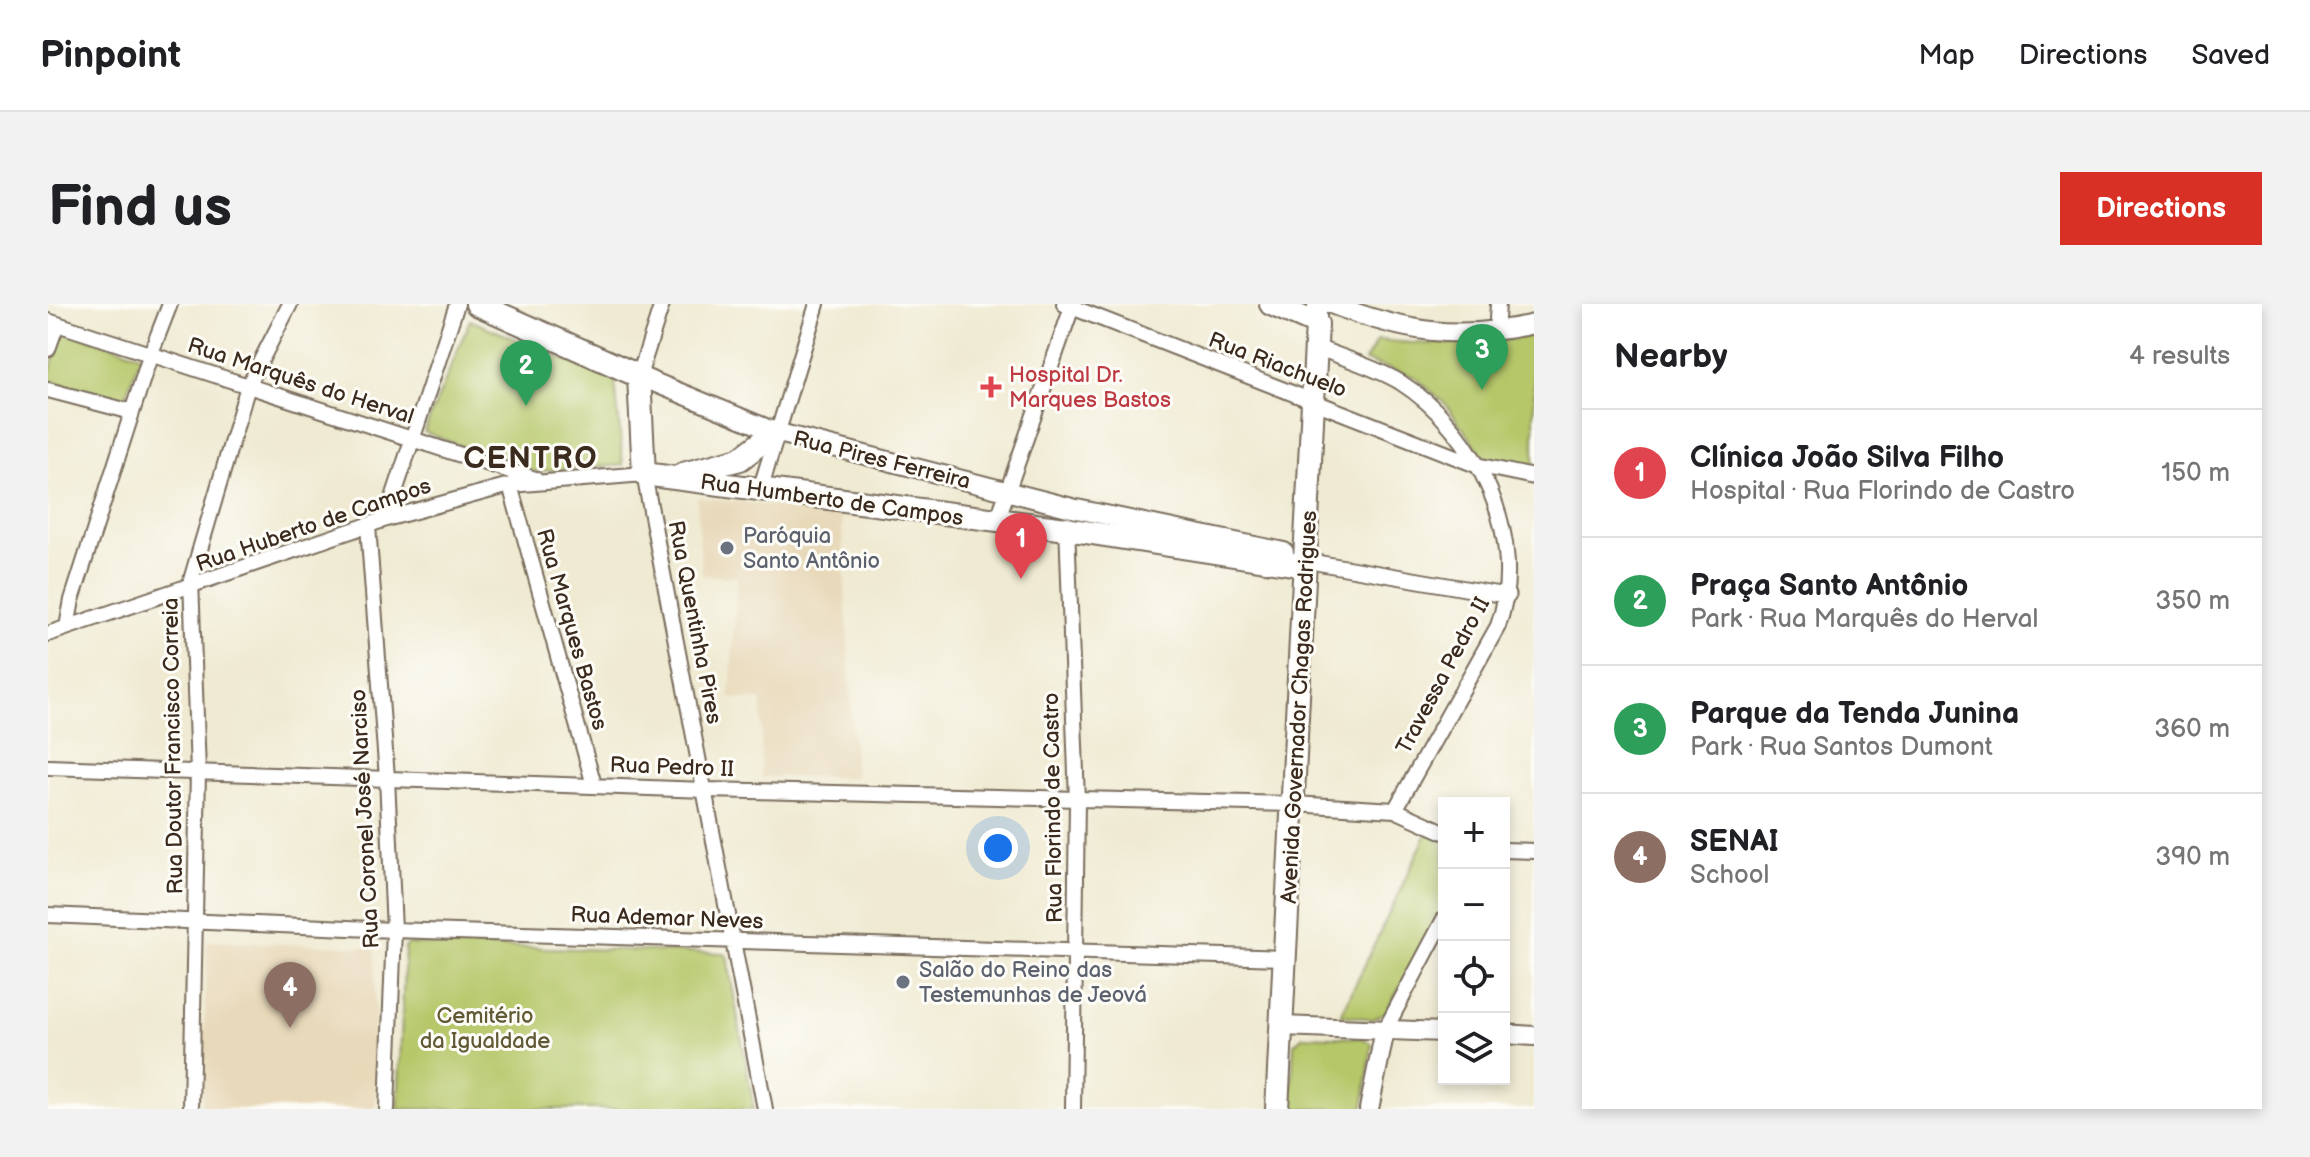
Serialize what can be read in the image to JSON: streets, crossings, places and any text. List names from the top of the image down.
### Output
{
  "streets": {
    "main road": ["Rua Pires Ferreira", "Rua Humberto de Campos", "Avenida Governador Chagas Rodrigues"],
    "street": [
      "Rua Riachuelo",
      "Rua Marquês do Herval",
      "Rua Huberto de Campos",
      "Rua Quentinha Pires",
      "Rua Marques Bastos",
      "Travessa Pedro II",
      "Rua Doutor Francisco Correia",
      "Rua Pedro II",
      "Rua Florindo de Castro",
      "Rua Coronel José Narciso",
      "Rua Ademar Neves"
    ]
  },
  "crossings": [
    ["Rua Riachuelo", "Travessa Pedro II"],
    ["Rua Riachuelo", "Avenida Governador Chagas Rodrigues"],
    ["Rua Marquês do Herval", "Rua Huberto de Campos"],
    ["Rua Marquês do Herval", "Rua Doutor Francisco Correia"],
    ["Rua Pires Ferreira", "Rua Humberto de Campos"],
    ["Rua Pires Ferreira", "Rua Florindo de Castro"],
    ["Rua Humberto de Campos", "Rua Huberto de Campos"],
    ["Rua Humberto de Campos", "Rua Quentinha Pires"],
    ["Rua Humberto de Campos", "Avenida Governador Chagas Rodrigues"],
    ["Rua Humberto de Campos", "Rua Florindo de Castro"],
    ["Rua Huberto de Campos", "Rua Quentinha Pires"],
    ["Rua Huberto de Campos", "Rua Marques Bastos"],
    ["Rua Huberto de Campos", "Rua Doutor Francisco Correia"],
    ["Rua Huberto de Campos", "Rua Coronel José Narciso"],
    ["Rua Quentinha Pires", "Rua Pedro II"],
    ["Rua Quentinha Pires", "Rua Ademar Neves"],
    ["Rua Marques Bastos", "Rua Pedro II"],
    ["Travessa Pedro II", "Avenida Governador Chagas Rodrigues"],
    ["Travessa Pedro II", "Rua Pedro II"],
    ["Avenida Governador Chagas Rodrigues", "Rua Pedro II"],
    ["Avenida Governador Chagas Rodrigues", "Rua Ademar Neves"],
    ["Rua Doutor Francisco Correia", "Rua Pedro II"],
    ["Rua Doutor Francisco Correia", "Rua Ademar Neves"],
    ["Rua Pedro II", "Rua Florindo de Castro"],
    ["Rua Pedro II", "Rua Coronel José Narciso"],
    ["Rua Florindo de Castro", "Rua Ademar Neves"],
    ["Rua Coronel José Narciso", "Rua Ademar Neves"]
  ],
  "districts": ["CENTRO"],
  "parks": ["Cemitério da Igualdade"],
  "places": {
    "health": ["Hospital Dr. Marques Bastos"],
    "other": ["Paróquia Santo Antônio", "Salão do Reino das Testemunhas de Jeová"]
  },
  "page": {
    "header": "Pinpoint",
    "nav": ["Map", "Directions", "Saved"],
    "buttons": "Directions",
    "title": "Find us",
    "heading": ["Nearby", "4 results"],
    "pins": [
      "3",
      "2",
      "1",
      "4"
    ],
    "list": [
      {
        "mark": "1",
        "name": "Clínica João Silva Filho",
        "note": "Hospital · Rua Florindo de Castro",
        "value": "150 m"
      },
      {
        "mark": "2",
        "name": "Praça Santo Antônio",
        "note": "Park · Rua Marquês do Herval",
        "value": "350 m"
      },
      {
        "mark": "3",
        "name": "Parque da Tenda Junina",
        "note": "Park · Rua Santos Dumont",
        "value": "360 m"
      },
      {
        "mark": "4",
        "name": "SENAI",
        "note": "School",
        "value": "390 m"
      }
    ],
    "map_buttons": ["+", "−"]
  }
}
